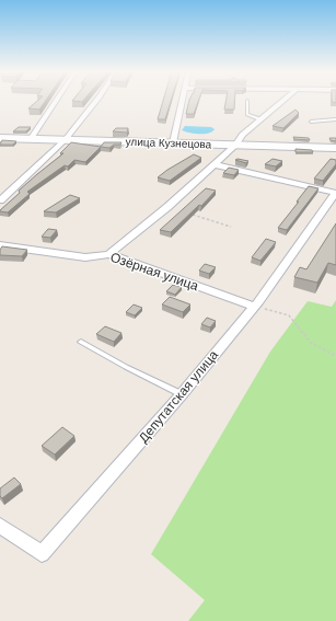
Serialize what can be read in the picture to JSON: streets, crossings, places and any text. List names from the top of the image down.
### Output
{
  "streets": {
    "street": ["улица Кузнецова", "Озёрная улица", "Депутатская улица"]
  },
  "crossings": [
    ["Озёрная улица", "Депутатская улица"]
  ]
}
